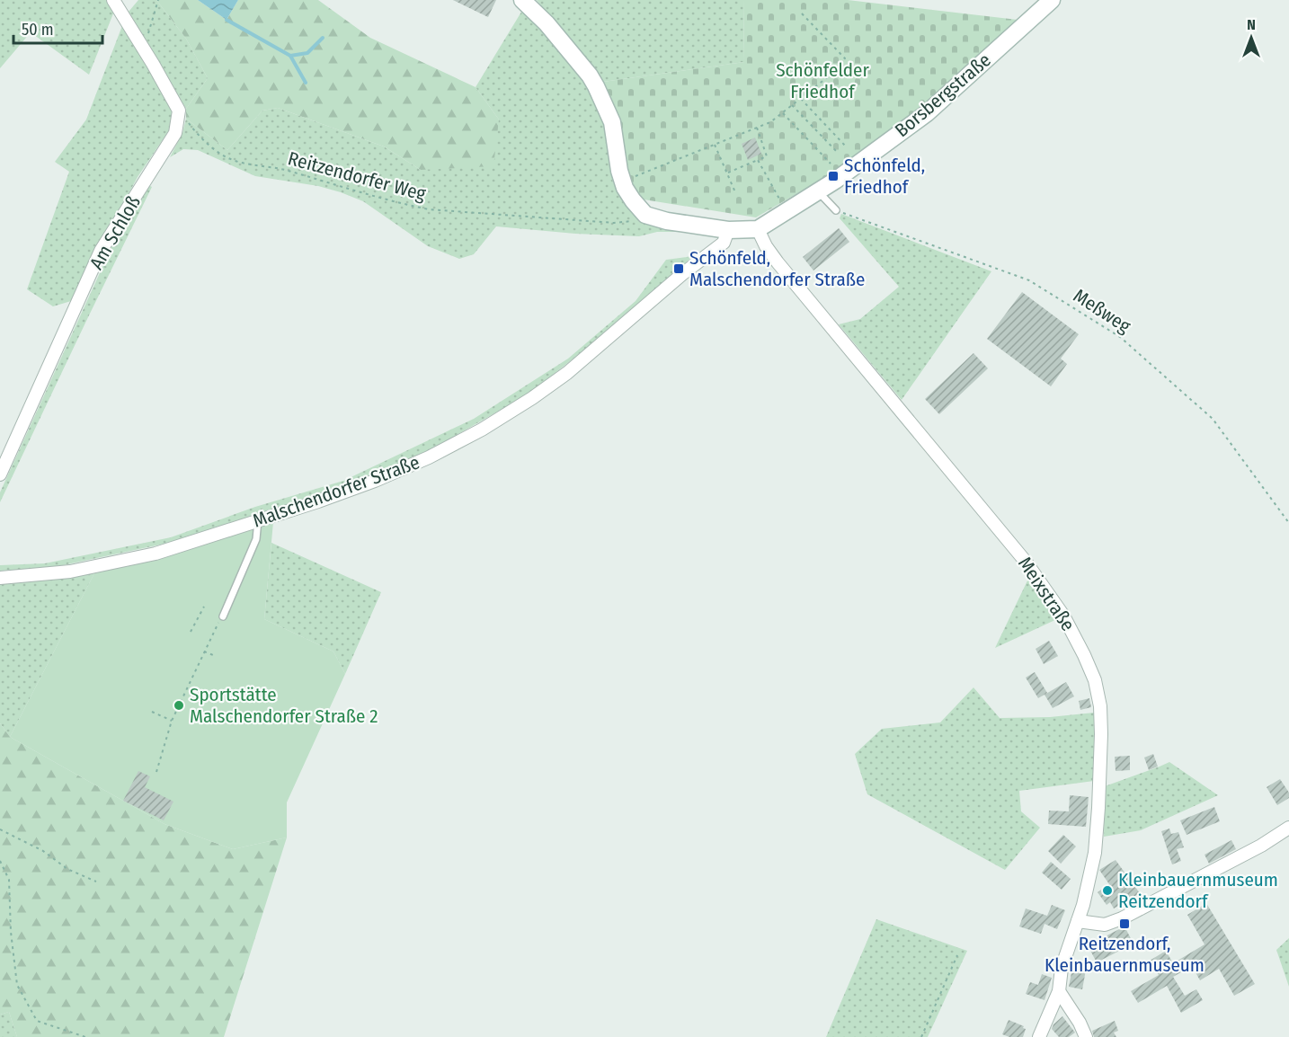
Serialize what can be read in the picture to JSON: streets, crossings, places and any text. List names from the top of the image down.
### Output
{
  "streets": {
    "street": [
      "Borsbergstraße",
      "Am Schloß",
      "Malschendorfer Straße",
      "Meixstraße"
    ],
    "path": ["Reitzendorfer Weg", "Meßweg"]
  },
  "crossings": [
    ["Borsbergstraße", "Reitzendorfer Weg"],
    ["Borsbergstraße", "Malschendorfer Straße"],
    ["Borsbergstraße", "Meixstraße"],
    ["Reitzendorfer Weg", "Am Schloß"]
  ],
  "parks": ["Schönfelder Friedhof"],
  "places": {
    "transit": ["Schönfeld, Friedhof", "Schönfeld, Malschendorfer Straße", "Reitzendorf, Kleinbauernmuseum"],
    "other": ["Sportstätte Malschendorfer Straße 2", "Kleinbauernmuseum Reitzendorf"]
  },
  "scale_bar": "50 m",
  "north": "top"
}
